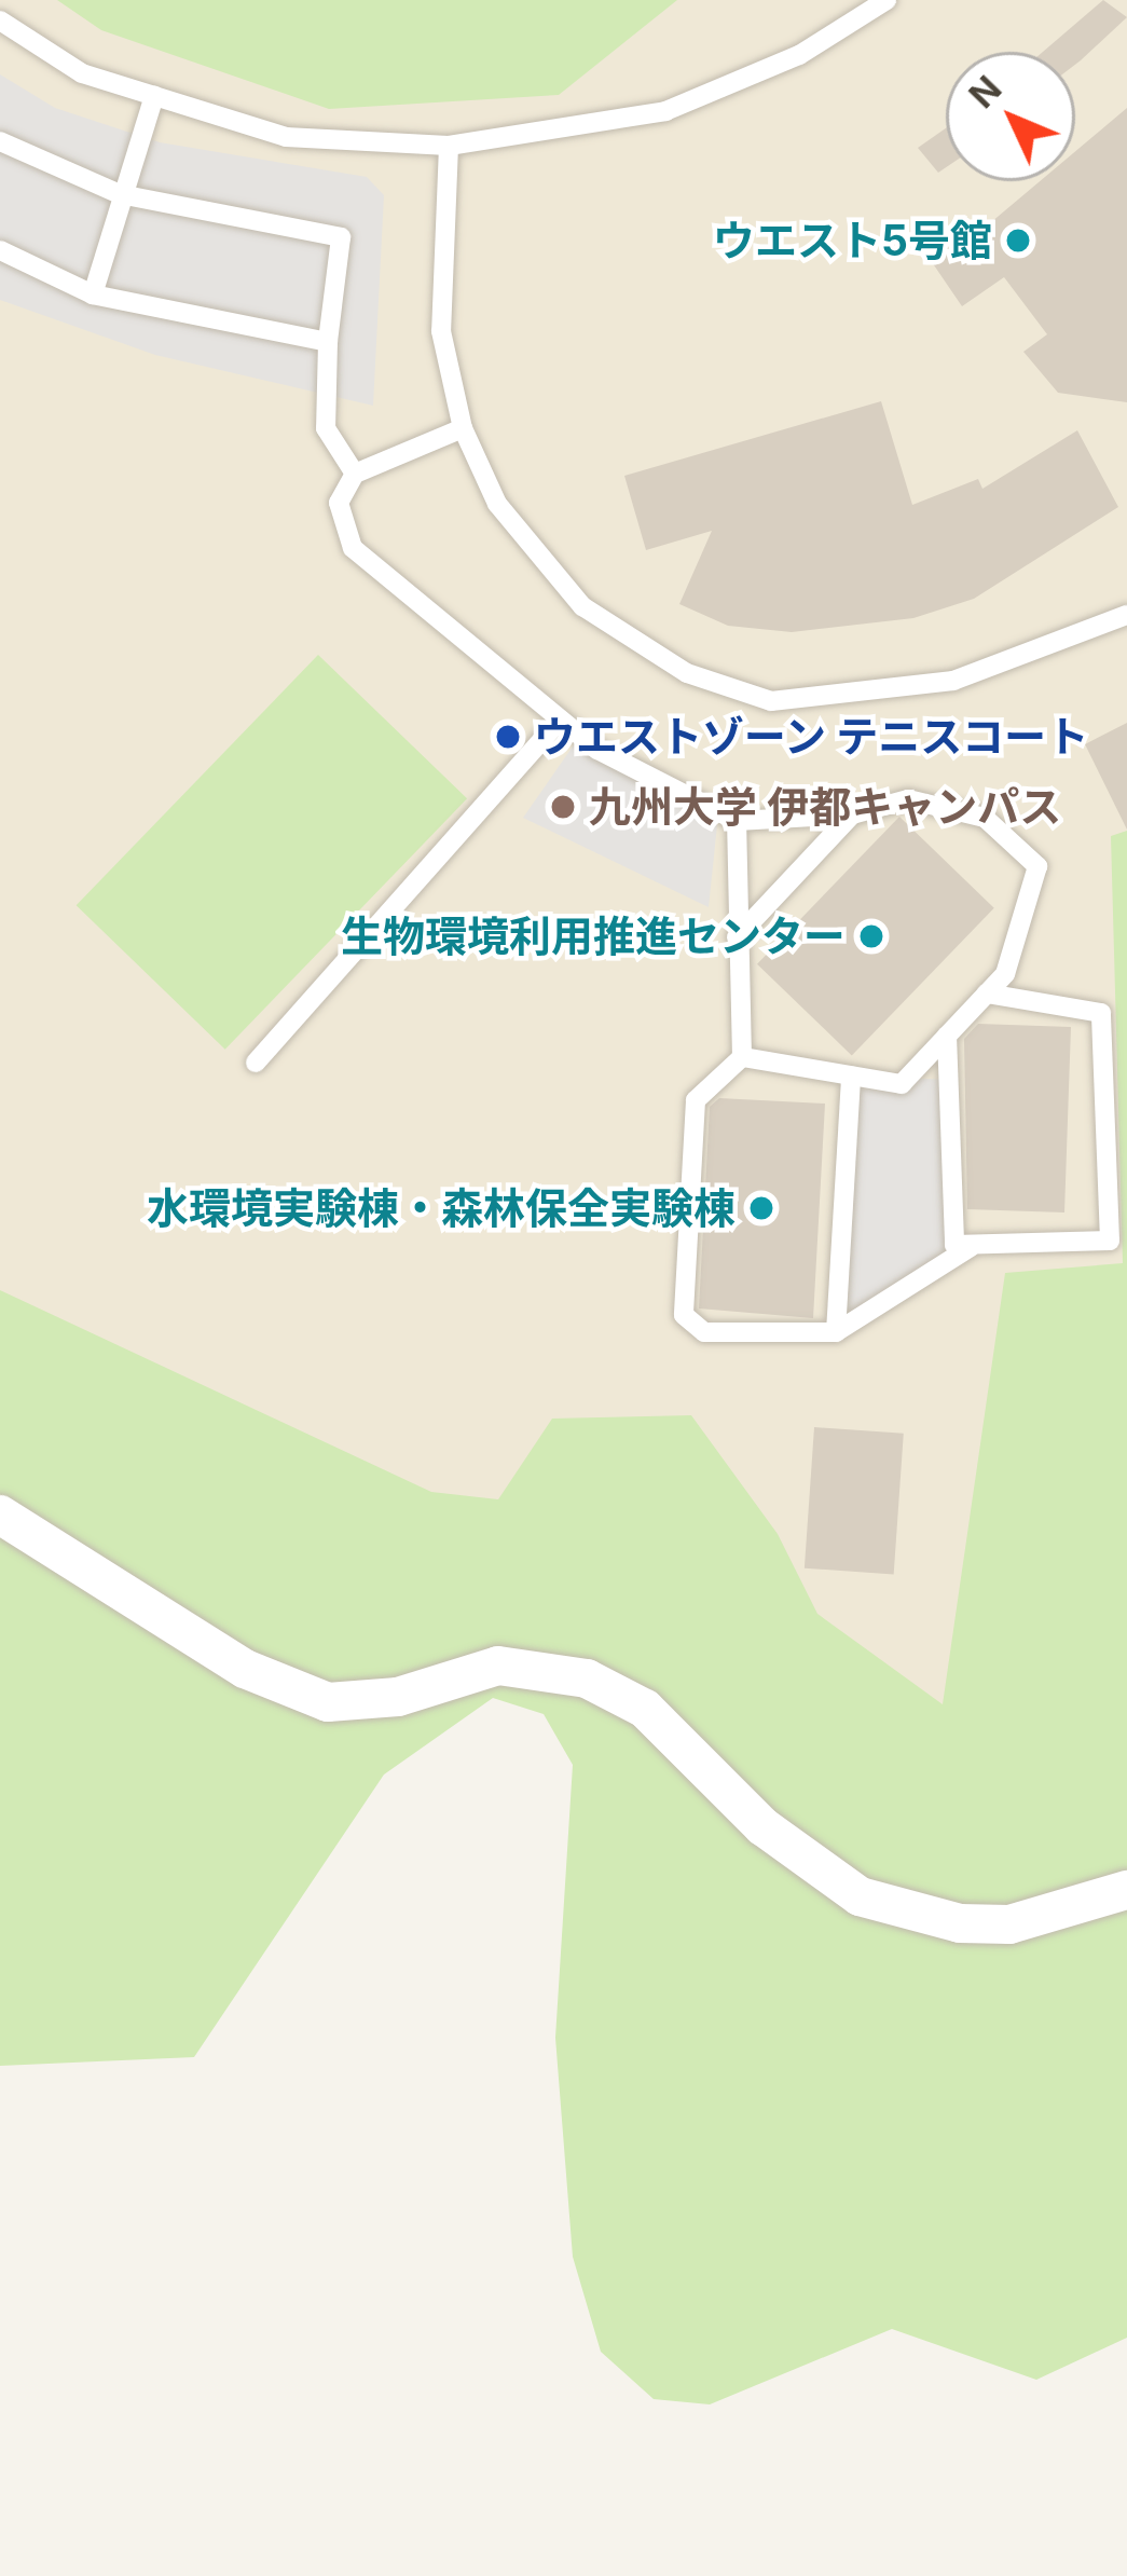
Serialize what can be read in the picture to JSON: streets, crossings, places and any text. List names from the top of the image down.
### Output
{
  "places": [
    "ウエスト5号館",
    "ウエストゾーン テニスコート",
    "九州大学 伊都キャンパス",
    "生物環境利用推進センター",
    "水環境実験棟・森林保全実験棟"
  ],
  "north": "top left"
}
